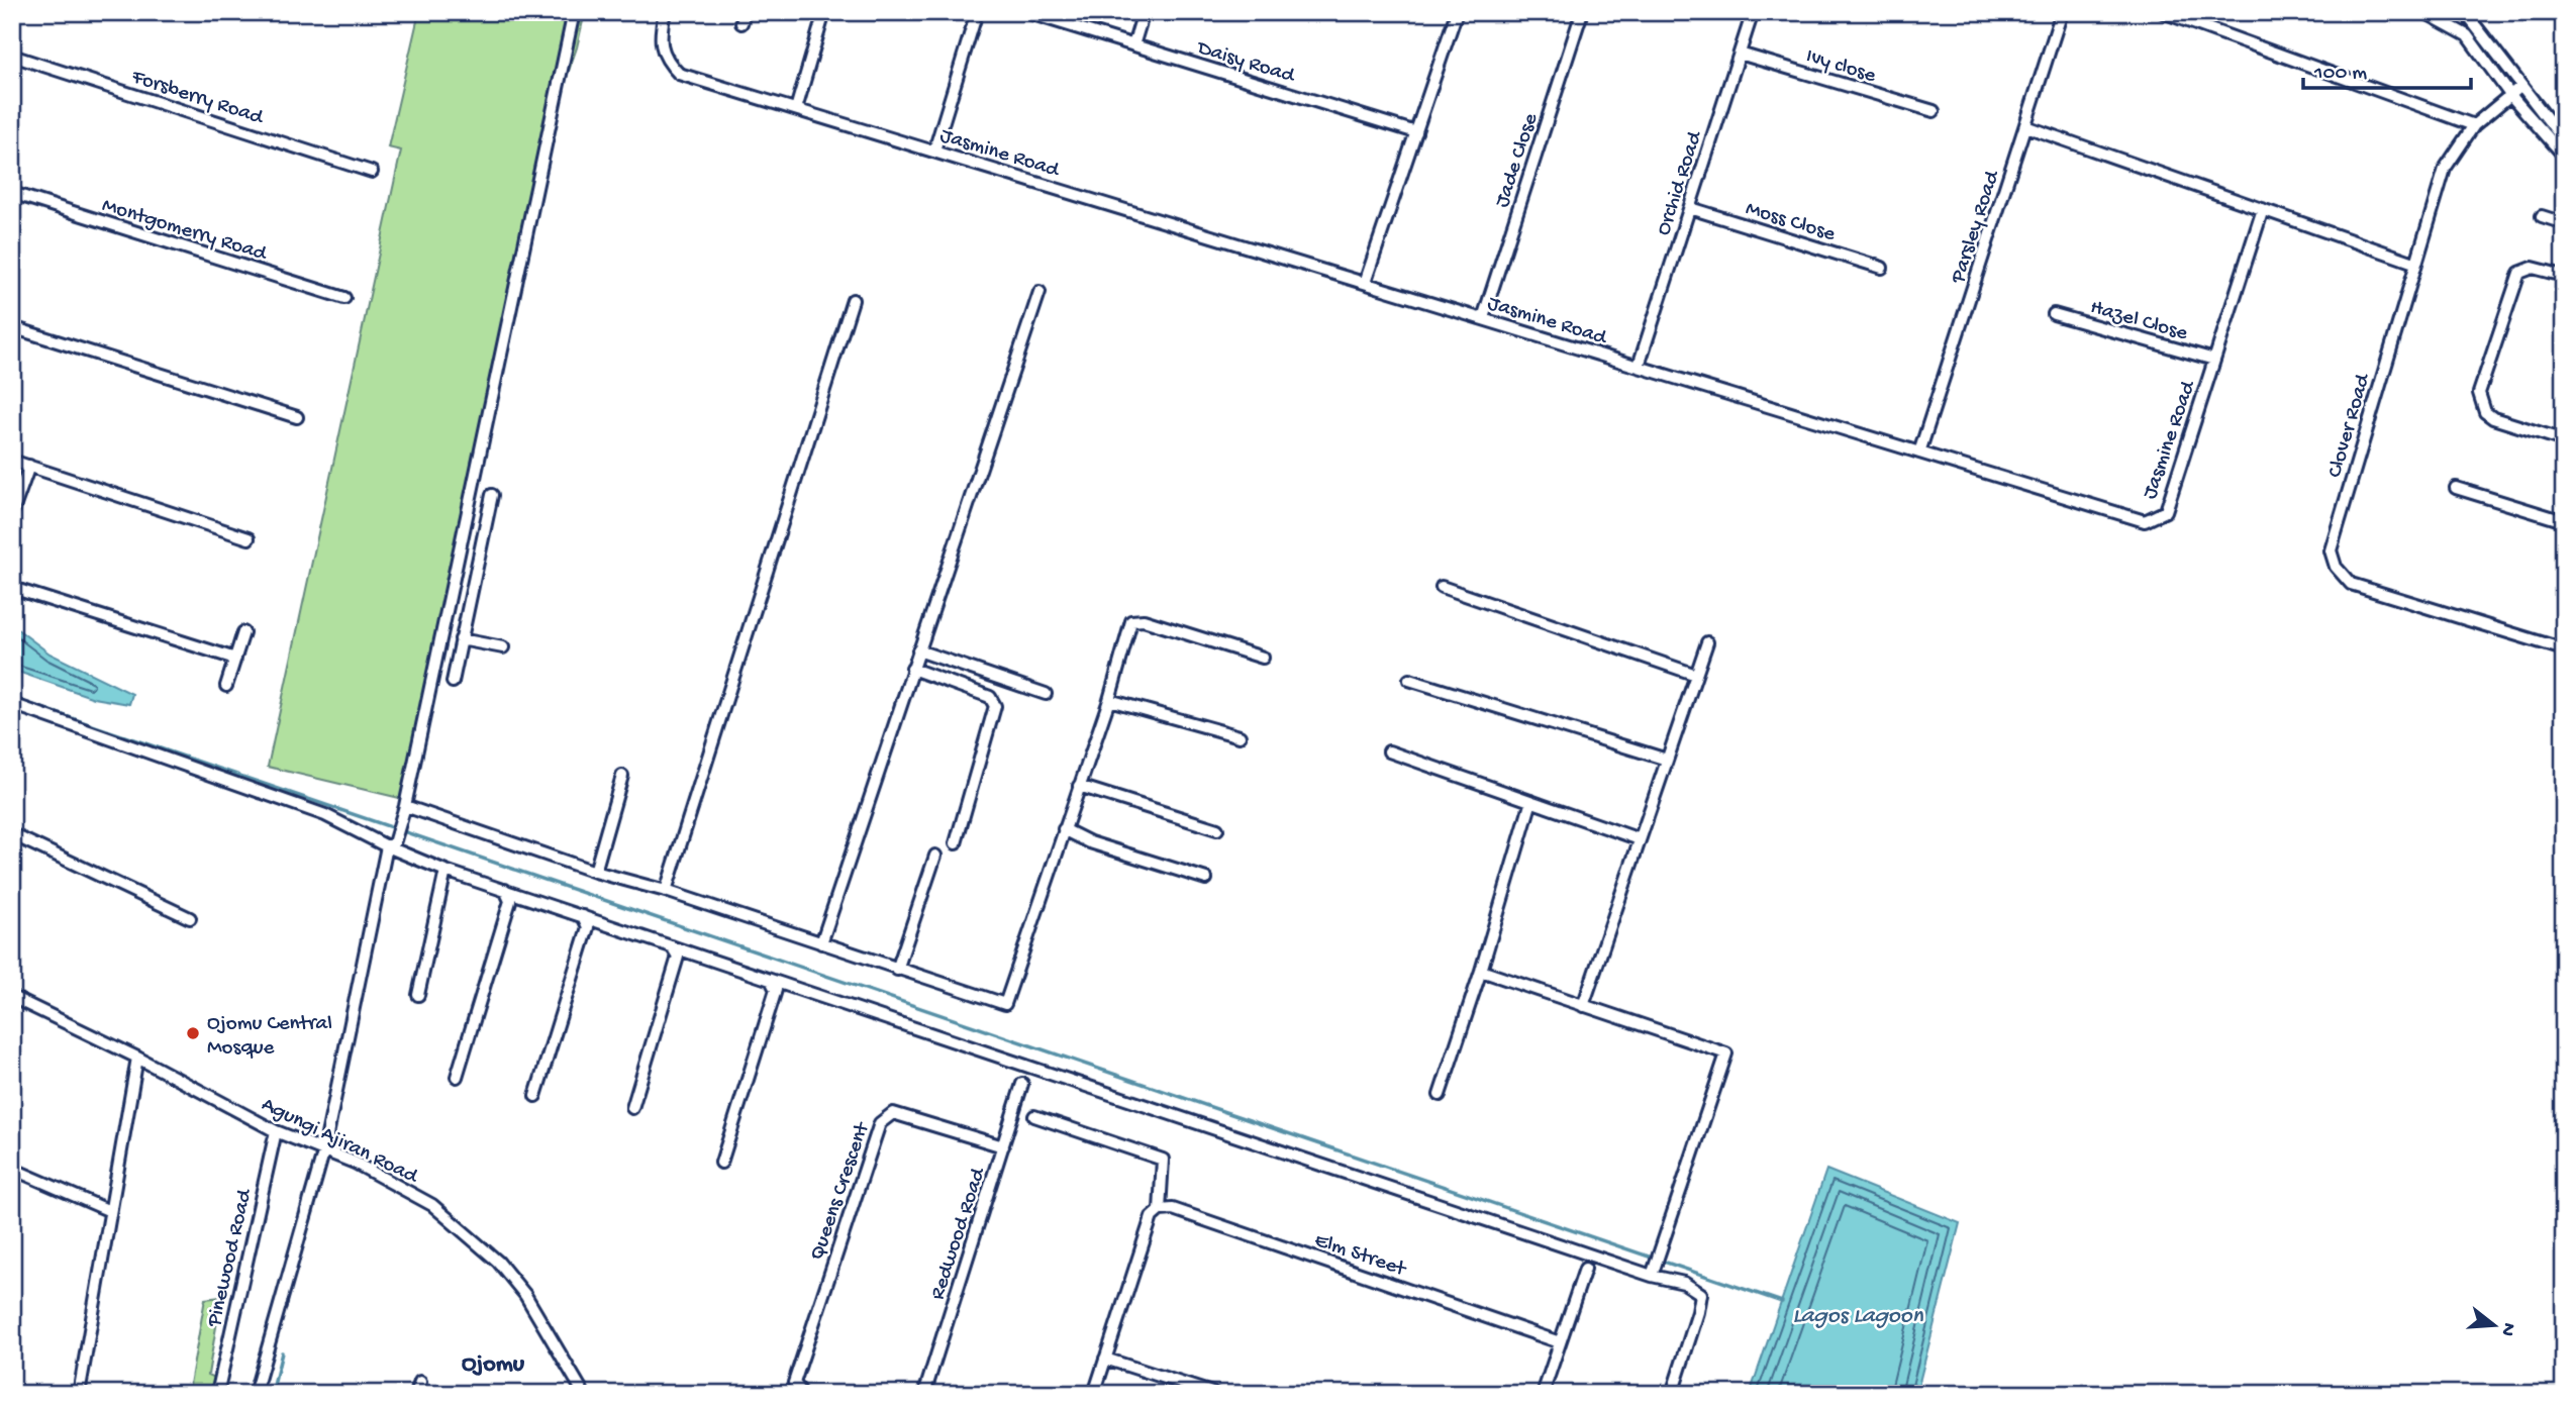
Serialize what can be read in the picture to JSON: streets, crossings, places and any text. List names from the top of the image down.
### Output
{
  "streets": {
    "street": [
      "Daisy Road",
      "Ivy close",
      "Forsberry Road",
      "Jasmine Road",
      "Jade Close",
      "Orchid Road",
      "Moss Close",
      "Parsley Road",
      "Montgomerry Road",
      "Hazel Close",
      "Clover Road",
      "Agungi Ajiran Road",
      "Queens Crescent",
      "Redwood Road",
      "Elm Street",
      "Pinewood Road"
    ]
  },
  "crossings": [
    ["Ivy close", "Orchid Road"],
    ["Jasmine Road", "Jade Close"],
    ["Jasmine Road", "Orchid Road"],
    ["Jasmine Road", "Parsley Road"],
    ["Jasmine Road", "Hazel Close"],
    ["Orchid Road", "Moss Close"],
    ["Agungi Ajiran Road", "Pinewood Road"],
    ["Queens Crescent", "Redwood Road"]
  ],
  "districts": ["Ojomu"],
  "water": ["Lagos Lagoon"],
  "places": ["Ojomu Central Mosque"],
  "scale_bar": "100 m",
  "north": "right"
}
